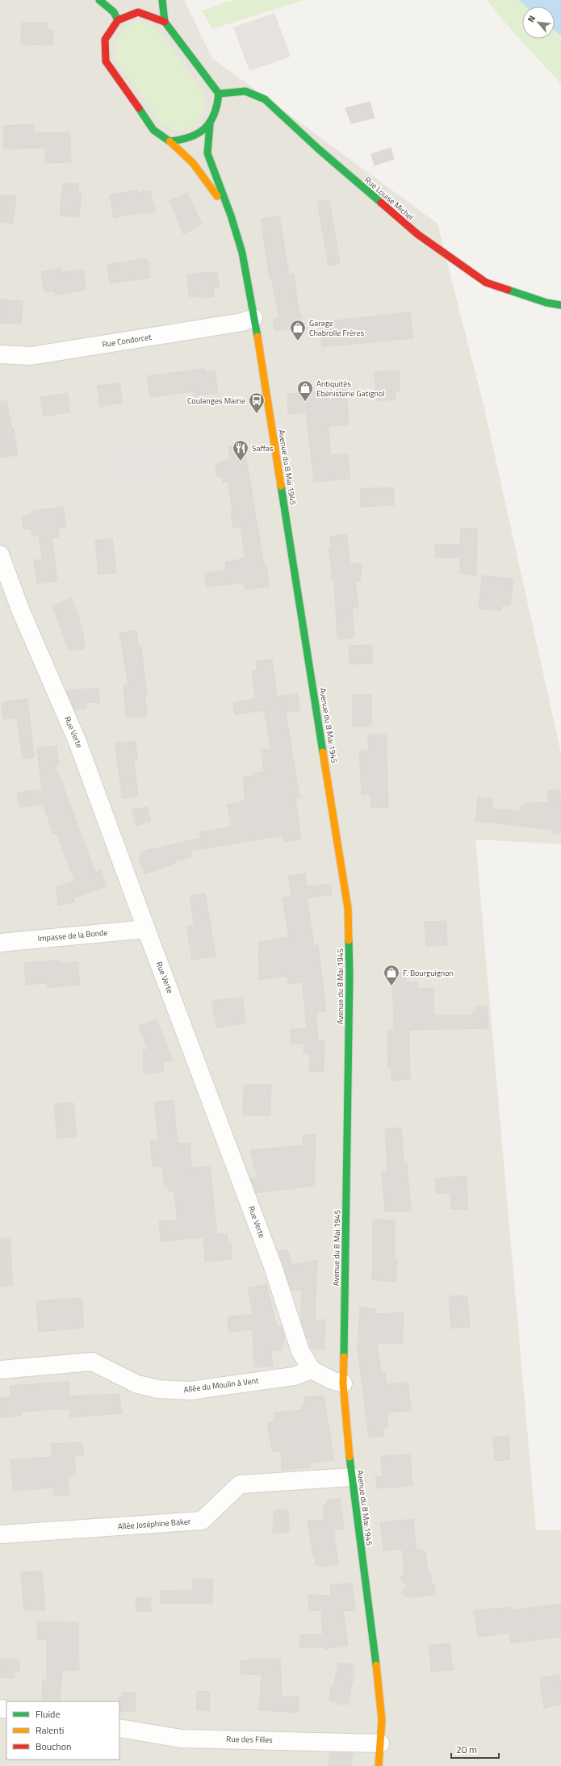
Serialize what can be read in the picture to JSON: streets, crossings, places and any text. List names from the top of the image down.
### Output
{
  "streets": {
    "main road": ["Rue Louise Michel", "Avenue du 8 Mai 1945"],
    "street": [
      "Rue Condorcet",
      "Rue Verte",
      "Impasse de la Bonde",
      "Allée du Moulin à Vent",
      "Allée Joséphine Baker",
      "Rue des Filles"
    ]
  },
  "crossings": [
    ["Rue Condorcet", "Avenue du 8 Mai 1945"],
    ["Avenue du 8 Mai 1945", "Allée Joséphine Baker"],
    ["Avenue du 8 Mai 1945", "Rue des Filles"],
    ["Rue Verte", "Impasse de la Bonde"],
    ["Rue Verte", "Allée du Moulin à Vent"]
  ],
  "places": {
    "shop": ["Garage Chabrolle Frères", "Antiquités Ebénisterie Gatignol", "F. Bourguignon"],
    "bus stop": ["Coulanges Mairie"],
    "restaurant": ["Saffas"]
  },
  "legend": ["Fluide", "Ralenti", "Bouchon"],
  "scale_bar": "20 m",
  "north": "top left"
}
